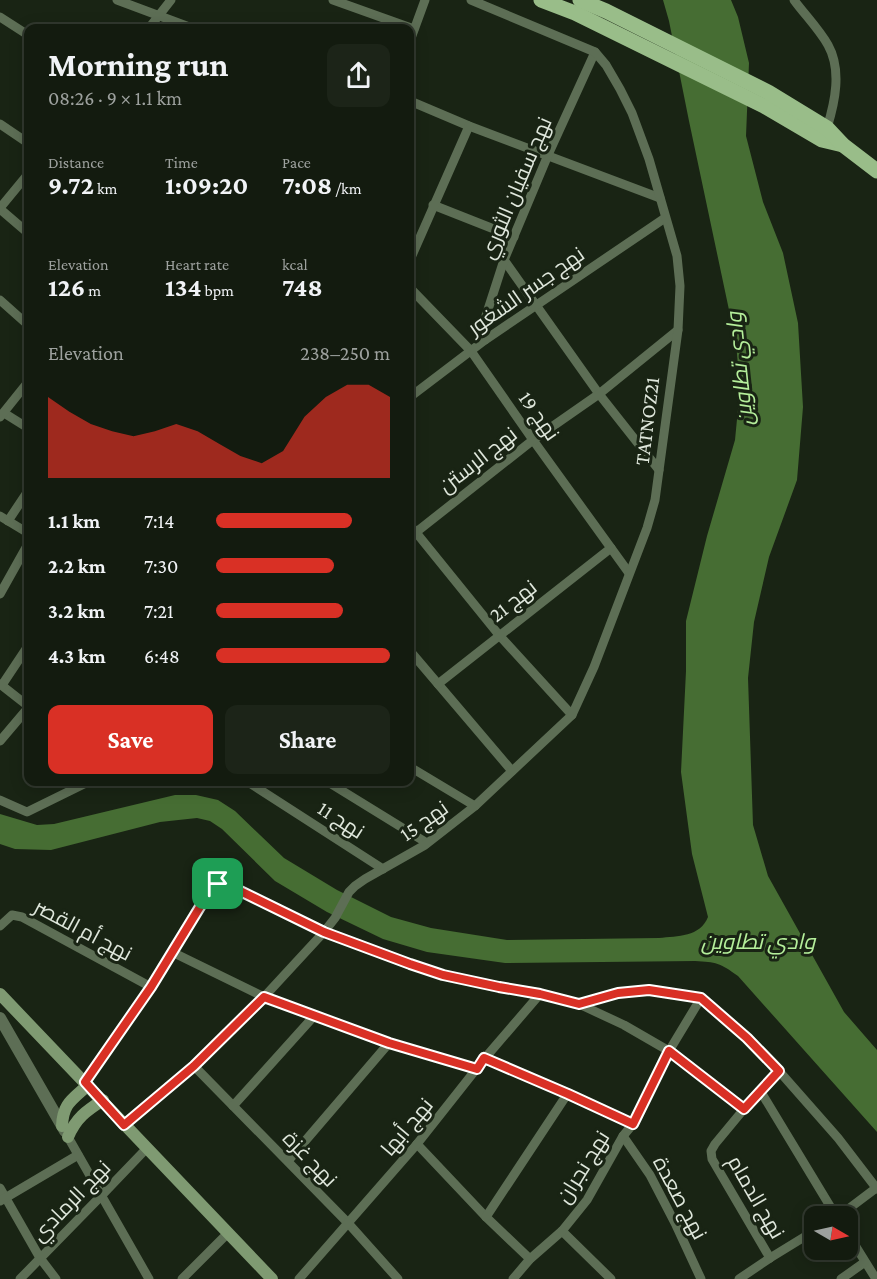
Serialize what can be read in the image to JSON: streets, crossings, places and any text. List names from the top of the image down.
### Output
{
  "streets": {
    "street": [
      "نهج سفيان الثوري",
      "نهج جسر الشغور",
      "نهج 19",
      "TATNOZ21",
      "نهج الرستن",
      "نهج 21",
      "نهج 11",
      "نهج 15",
      "نهج أم القصر",
      "نهج أبها",
      "نهج غزة",
      "نهج نجران",
      "نهج الدمام",
      "نهج صعدة",
      "نهج الرمادي"
    ]
  },
  "crossings": [
    ["نهج سفيان الثوري", "نهج جسر الشغور"],
    ["نهج سفيان الثوري", "TATNOZ21"],
    ["نهج جسر الشغور", "نهج 19"],
    ["نهج جسر الشغور", "TATNOZ21"],
    ["نهج 19", "TATNOZ21"],
    ["نهج 19", "نهج الرستن"],
    ["نهج 19", "نهج 21"],
    ["TATNOZ21", "نهج الرستن"],
    ["TATNOZ21", "نهج 15"],
    ["نهج 11", "نهج 15"],
    ["نهج أبها", "نهج غزة"],
    ["نهج نجران", "نهج صعدة"]
  ],
  "water": ["وادي تطاوين"],
  "north": "right",
  "page": {
    "heading": ["Morning run", "08:26 · 9 × 1.1 km"],
    "stats": [
      ["Distance", "9.72 km"],
      ["Time", "1:09:20"],
      ["Pace", "7:08 /km"],
      ["Elevation", "126 m"],
      ["Heart rate", "134 bpm"],
      ["kcal", "748"]
    ],
    "chart": ["Elevation", "238–250 m"],
    "list": [
      {
        "name": "1.1 km",
        "note": "7:14"
      },
      {
        "name": "2.2 km",
        "note": "7:30"
      },
      {
        "name": "3.2 km",
        "note": "7:21"
      },
      {
        "name": "4.3 km",
        "note": "6:48"
      }
    ],
    "buttons": ["Save", "Share"]
  }
}
